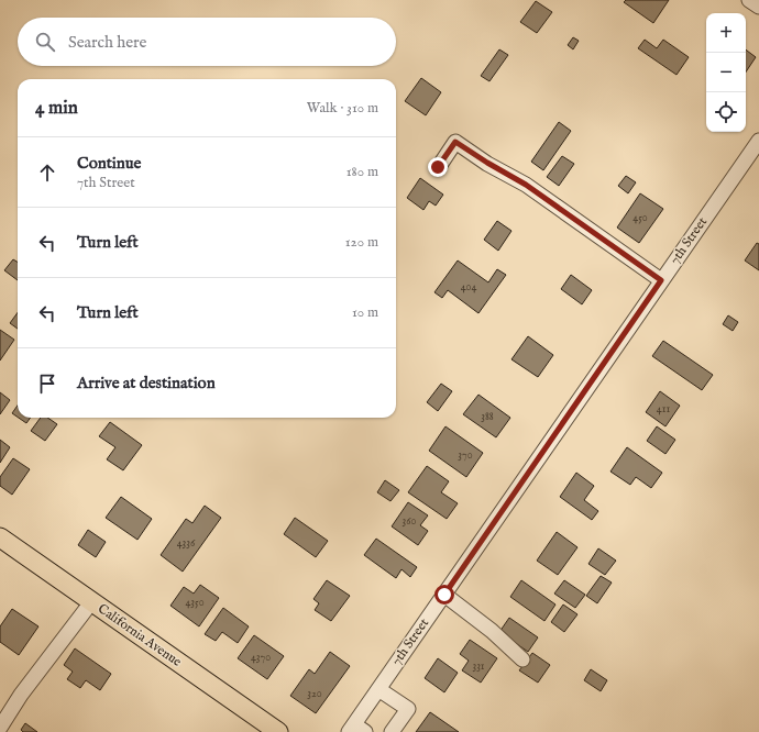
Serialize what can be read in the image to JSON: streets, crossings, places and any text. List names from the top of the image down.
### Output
{
  "streets": {
    "main road": ["California Avenue"],
    "street": ["7th Street"]
  },
  "house_numbers": [
    "450",
    "404",
    "411",
    "388",
    "370",
    "360",
    "4336",
    "4350",
    "4370",
    "331",
    "320"
  ],
  "page": {
    "map_buttons": ["+", "−"],
    "search": "Search here",
    "heading": ["4 min", "Walk · 310 m"],
    "list": [
      ["Continue", "7th Street", "180 m"],
      ["Turn left", "120 m"],
      ["Turn left", "10 m"],
      "Arrive at destination"
    ]
  }
}
